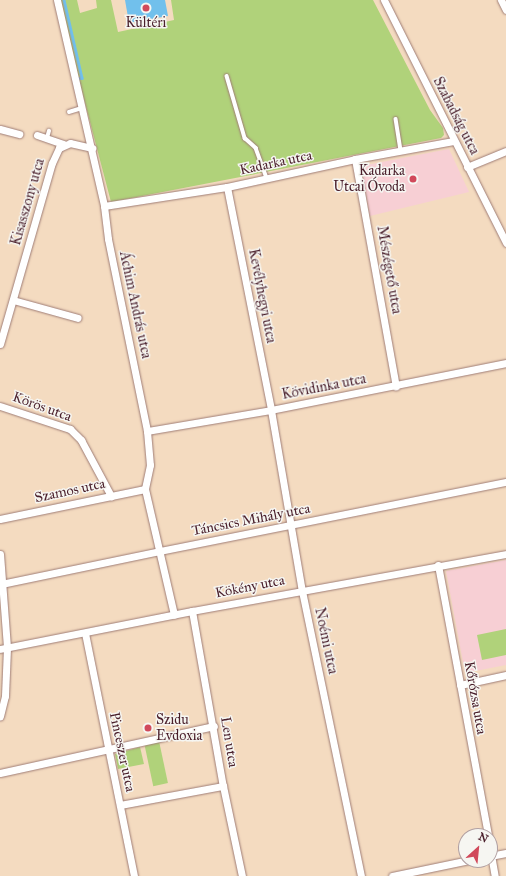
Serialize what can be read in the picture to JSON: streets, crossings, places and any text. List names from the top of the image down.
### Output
{
  "streets": {
    "street": [
      "Szabadság utca",
      "Kadarka utca",
      "Kisasszony utca",
      "Mészégető utca",
      "Kevélyhegyi utca",
      "Áchim András utca",
      "Kövidinka utca",
      "Körös utca",
      "Szamos utca",
      "Táncsics Mihály utca",
      "Kökény utca",
      "Noémi utca",
      "Kőrózsa utca",
      "Len utca",
      "Pinceszer utca"
    ]
  },
  "crossings": [
    ["Szabadság utca", "Kadarka utca"],
    ["Kadarka utca", "Mészégető utca"],
    ["Kadarka utca", "Kevélyhegyi utca"],
    ["Kadarka utca", "Áchim András utca"],
    ["Mészégető utca", "Kövidinka utca"],
    ["Kevélyhegyi utca", "Kövidinka utca"],
    ["Kevélyhegyi utca", "Noémi utca"],
    ["Áchim András utca", "Kövidinka utca"],
    ["Áchim András utca", "Szamos utca"],
    ["Áchim András utca", "Táncsics Mihály utca"],
    ["Áchim András utca", "Kökény utca"],
    ["Kövidinka utca", "Noémi utca"],
    ["Körös utca", "Szamos utca"],
    ["Táncsics Mihály utca", "Noémi utca"],
    ["Kökény utca", "Noémi utca"],
    ["Kökény utca", "Kőrózsa utca"],
    ["Kökény utca", "Len utca"],
    ["Kökény utca", "Pinceszer utca"]
  ],
  "places": ["Kültéri", "Kadarka Utcai Óvoda", "Szidu Evdoxia"],
  "north": "top right"
}
